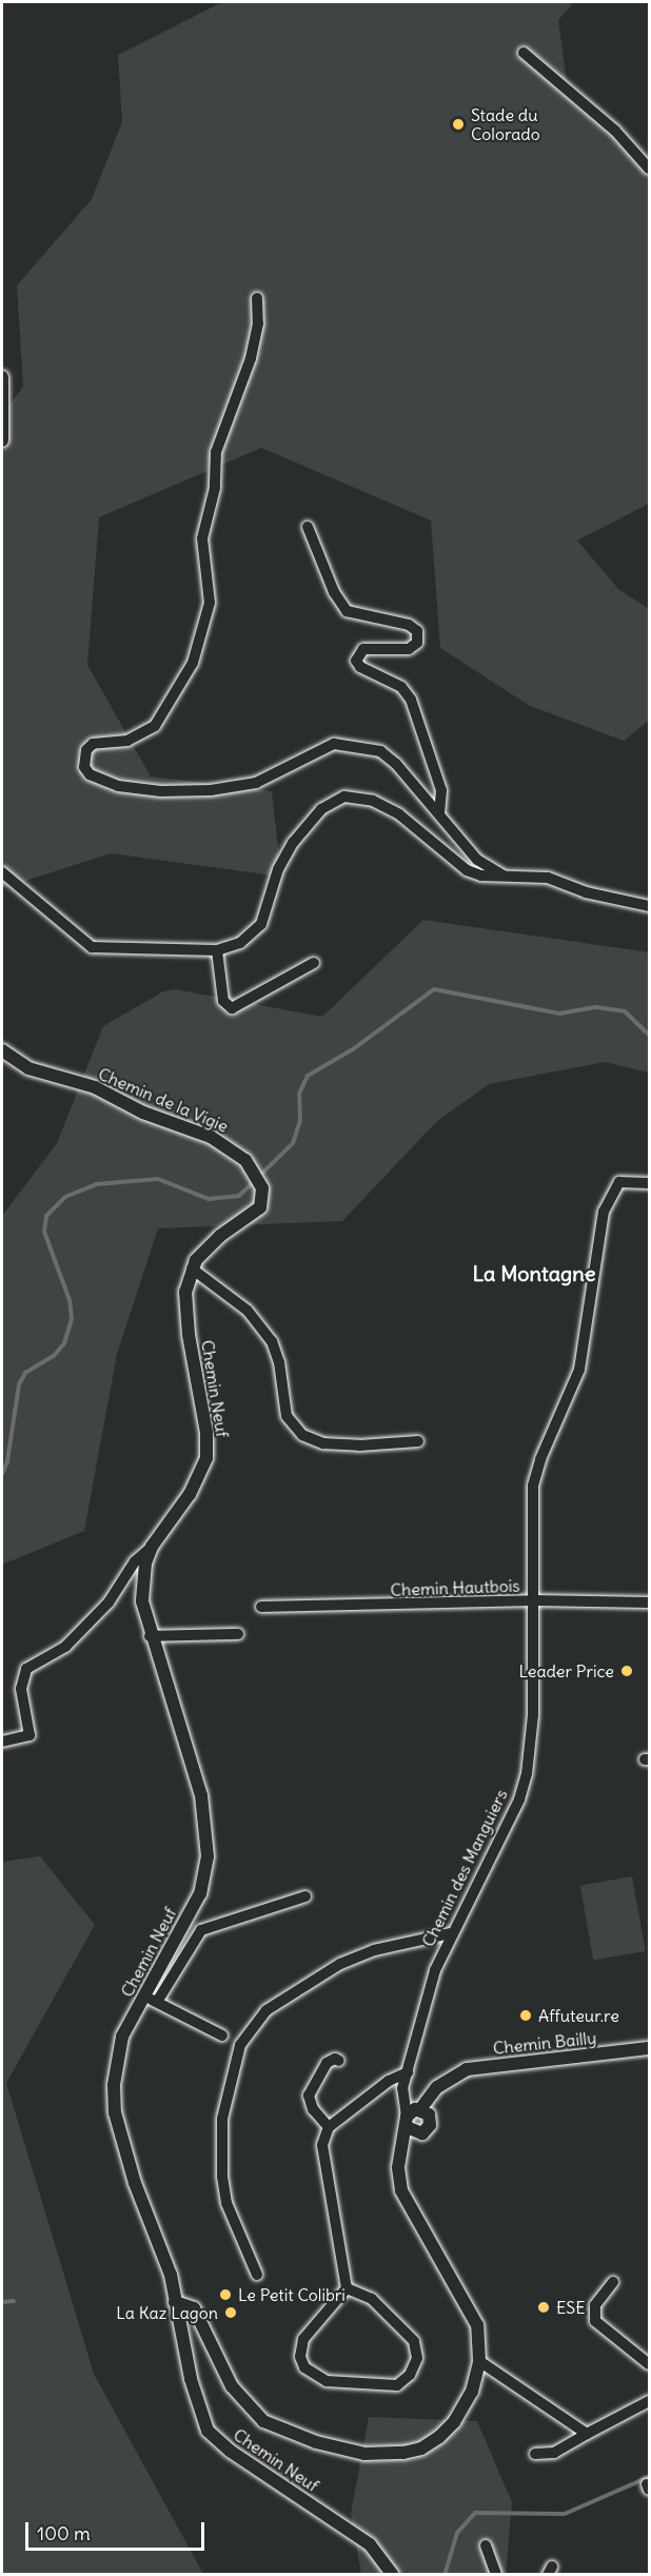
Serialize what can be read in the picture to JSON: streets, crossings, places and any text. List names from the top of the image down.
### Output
{
  "streets": {
    "street": [
      "Chemin de la Vigie",
      "Chemin Neuf",
      "Chemin Hautbois",
      "Chemin des Manguiers",
      "Chemin Bailly"
    ]
  },
  "crossings": [
    ["Chemin de la Vigie", "Chemin Neuf"],
    ["Chemin Neuf", "Chemin des Manguiers"],
    ["Chemin Hautbois", "Chemin des Manguiers"],
    ["Chemin des Manguiers", "Chemin Bailly"]
  ],
  "districts": ["La Montagne"],
  "places": [
    "Stade du Colorado",
    "Leader Price",
    "Affuteur.re",
    "Le Petit Colibri",
    "ESE",
    "La Kaz Lagon"
  ],
  "scale_bar": "100 m"
}
